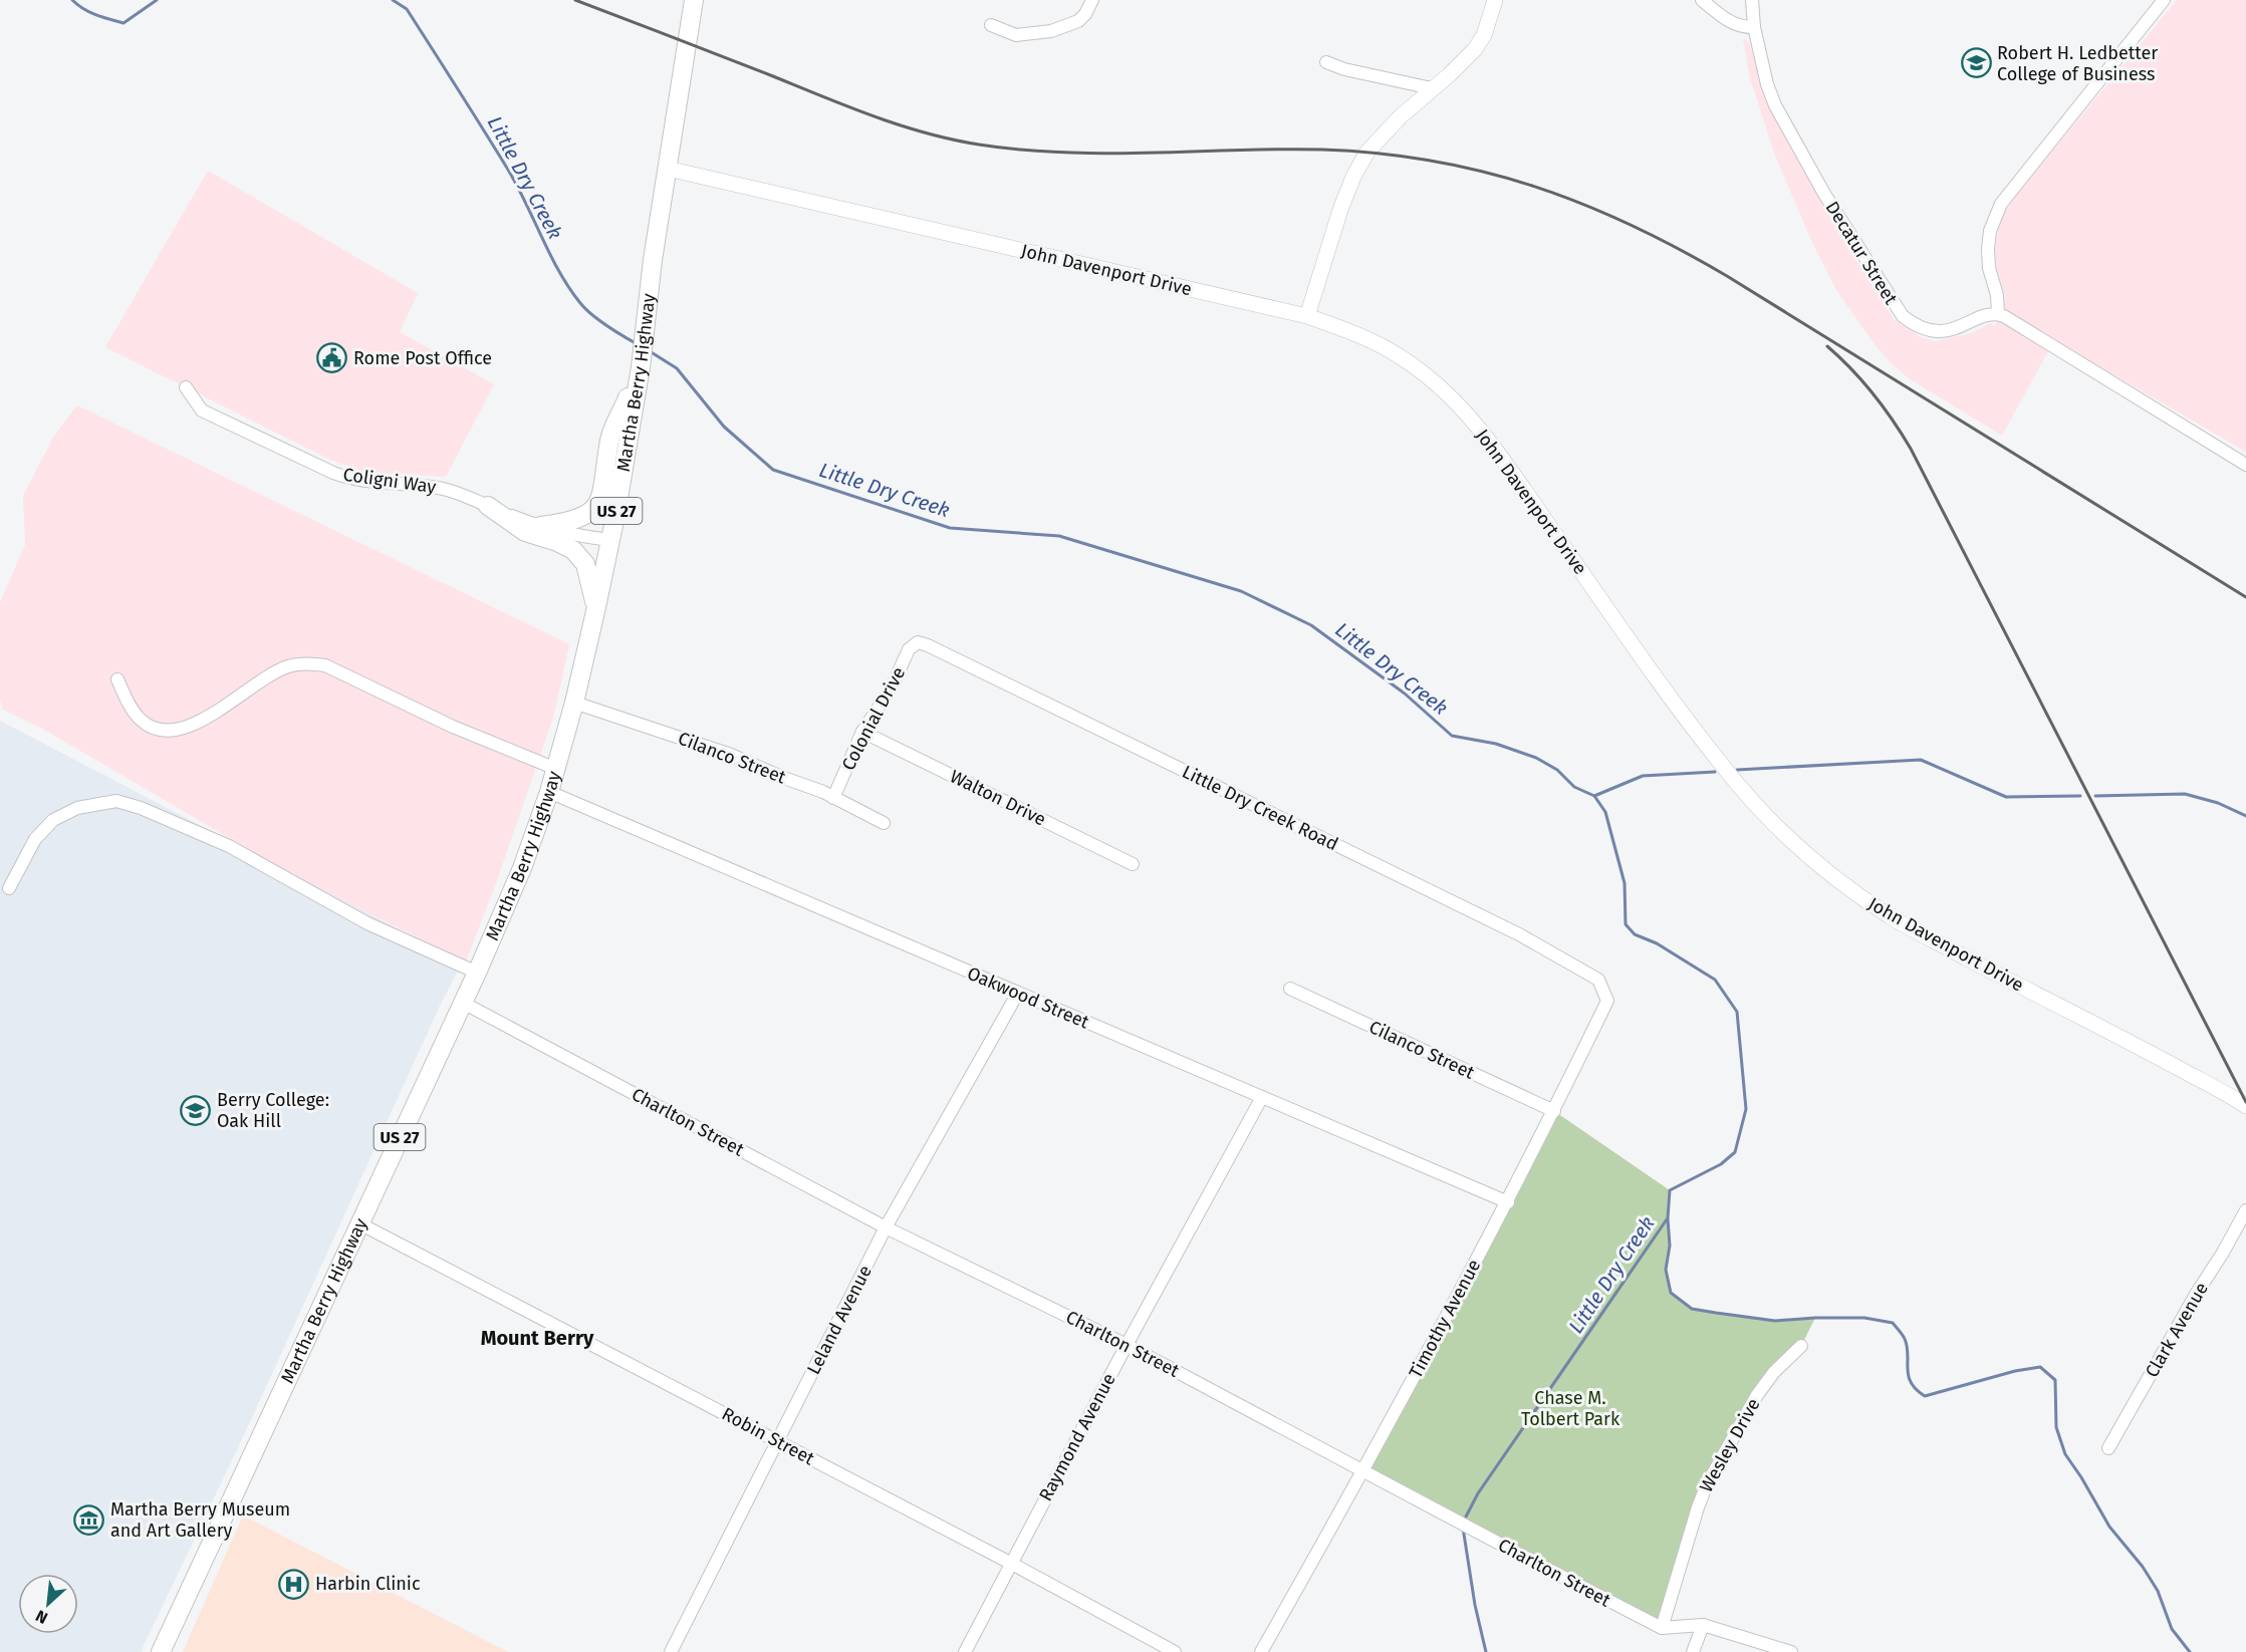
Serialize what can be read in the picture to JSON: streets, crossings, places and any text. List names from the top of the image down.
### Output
{
  "streets": {
    "main road": ["Martha Berry Highway", "US 27"],
    "street": [
      "Decatur Street",
      "John Davenport Drive",
      "Coligni Way",
      "Colonial Drive",
      "Cilanco Street",
      "Walton Drive",
      "Little Dry Creek Road",
      "Oakwood Street",
      "Charlton Street",
      "Timothy Avenue",
      "Leland Avenue",
      "Clark Avenue",
      "Robin Street",
      "Raymond Avenue",
      "Wesley Drive"
    ]
  },
  "crossings": [
    ["John Davenport Drive", "Martha Berry Highway"],
    ["Martha Berry Highway", "Coligni Way"],
    ["Martha Berry Highway", "Cilanco Street"],
    ["Martha Berry Highway", "Oakwood Street"],
    ["Martha Berry Highway", "Charlton Street"],
    ["Martha Berry Highway", "Robin Street"],
    ["Colonial Drive", "Cilanco Street"],
    ["Colonial Drive", "Walton Drive"],
    ["Colonial Drive", "Little Dry Creek Road"],
    ["Cilanco Street", "Timothy Avenue"],
    ["Little Dry Creek Road", "Timothy Avenue"],
    ["Oakwood Street", "Timothy Avenue"],
    ["Oakwood Street", "Leland Avenue"],
    ["Oakwood Street", "Raymond Avenue"],
    ["Charlton Street", "Timothy Avenue"],
    ["Charlton Street", "Leland Avenue"],
    ["Charlton Street", "Raymond Avenue"],
    ["Charlton Street", "Wesley Drive"],
    ["Leland Avenue", "Robin Street"],
    ["Robin Street", "Raymond Avenue"]
  ],
  "districts": ["Mount Berry"],
  "water": ["Little Dry Creek"],
  "parks": ["Chase M. Tolbert Park"],
  "places": {
    "school or university": ["Robert H. Ledbetter College of Business", "Berry College: Oak Hill"],
    "public building": ["Rome Post Office"],
    "museum": ["Martha Berry Museum and Art Gallery"],
    "hospital": ["Harbin Clinic"]
  },
  "north": "bottom left"
}
